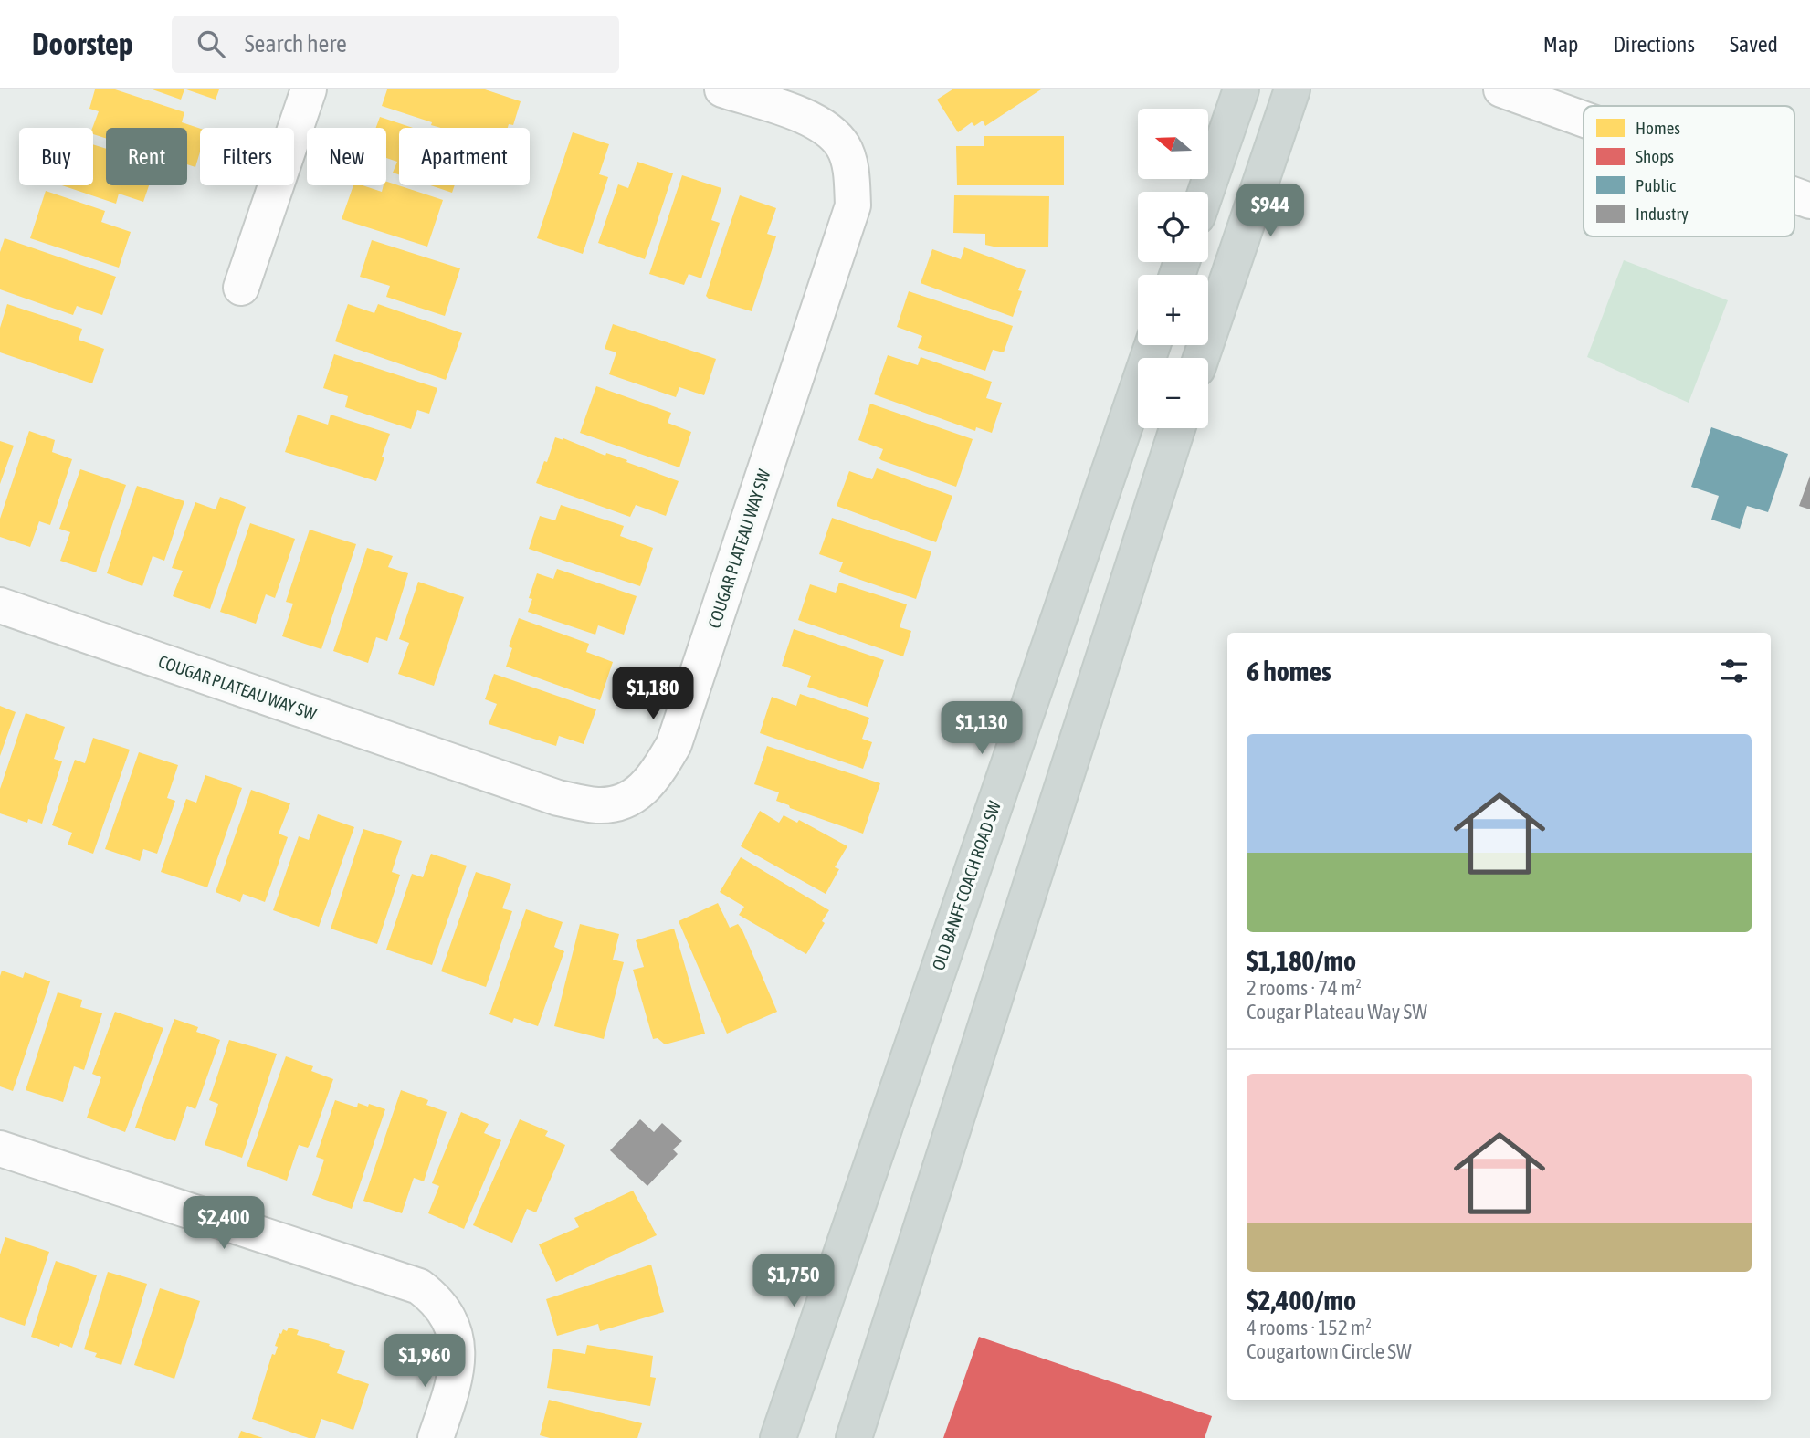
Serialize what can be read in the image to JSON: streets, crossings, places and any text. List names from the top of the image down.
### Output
{
  "streets": {
    "main road": ["OLD BANFF COACH ROAD SW"],
    "street": ["COUGAR PLATEAU WAY SW"]
  },
  "legend": [
    "Homes",
    "Shops",
    "Public",
    "Industry"
  ],
  "north": "left",
  "page": {
    "header": "Doorstep",
    "search": "Search here",
    "nav": ["Map", "Directions", "Saved"],
    "map_buttons": ["+", "−"],
    "chip": [
      "Buy",
      "Rent",
      "Filters",
      "New",
      "Apartment"
    ],
    "price": [
      "$944",
      "$1,180",
      "$1,130",
      "$2,400",
      "$1,750",
      "$1,960"
    ],
    "heading": "6 homes",
    "list": [
      {
        "name": "$1,180/mo",
        "note": "2 rooms · 74 m² · Cougar Plateau Way SW"
      },
      {
        "name": "$2,400/mo",
        "note": "4 rooms · 152 m² · Cougartown Circle SW"
      }
    ]
  }
}
